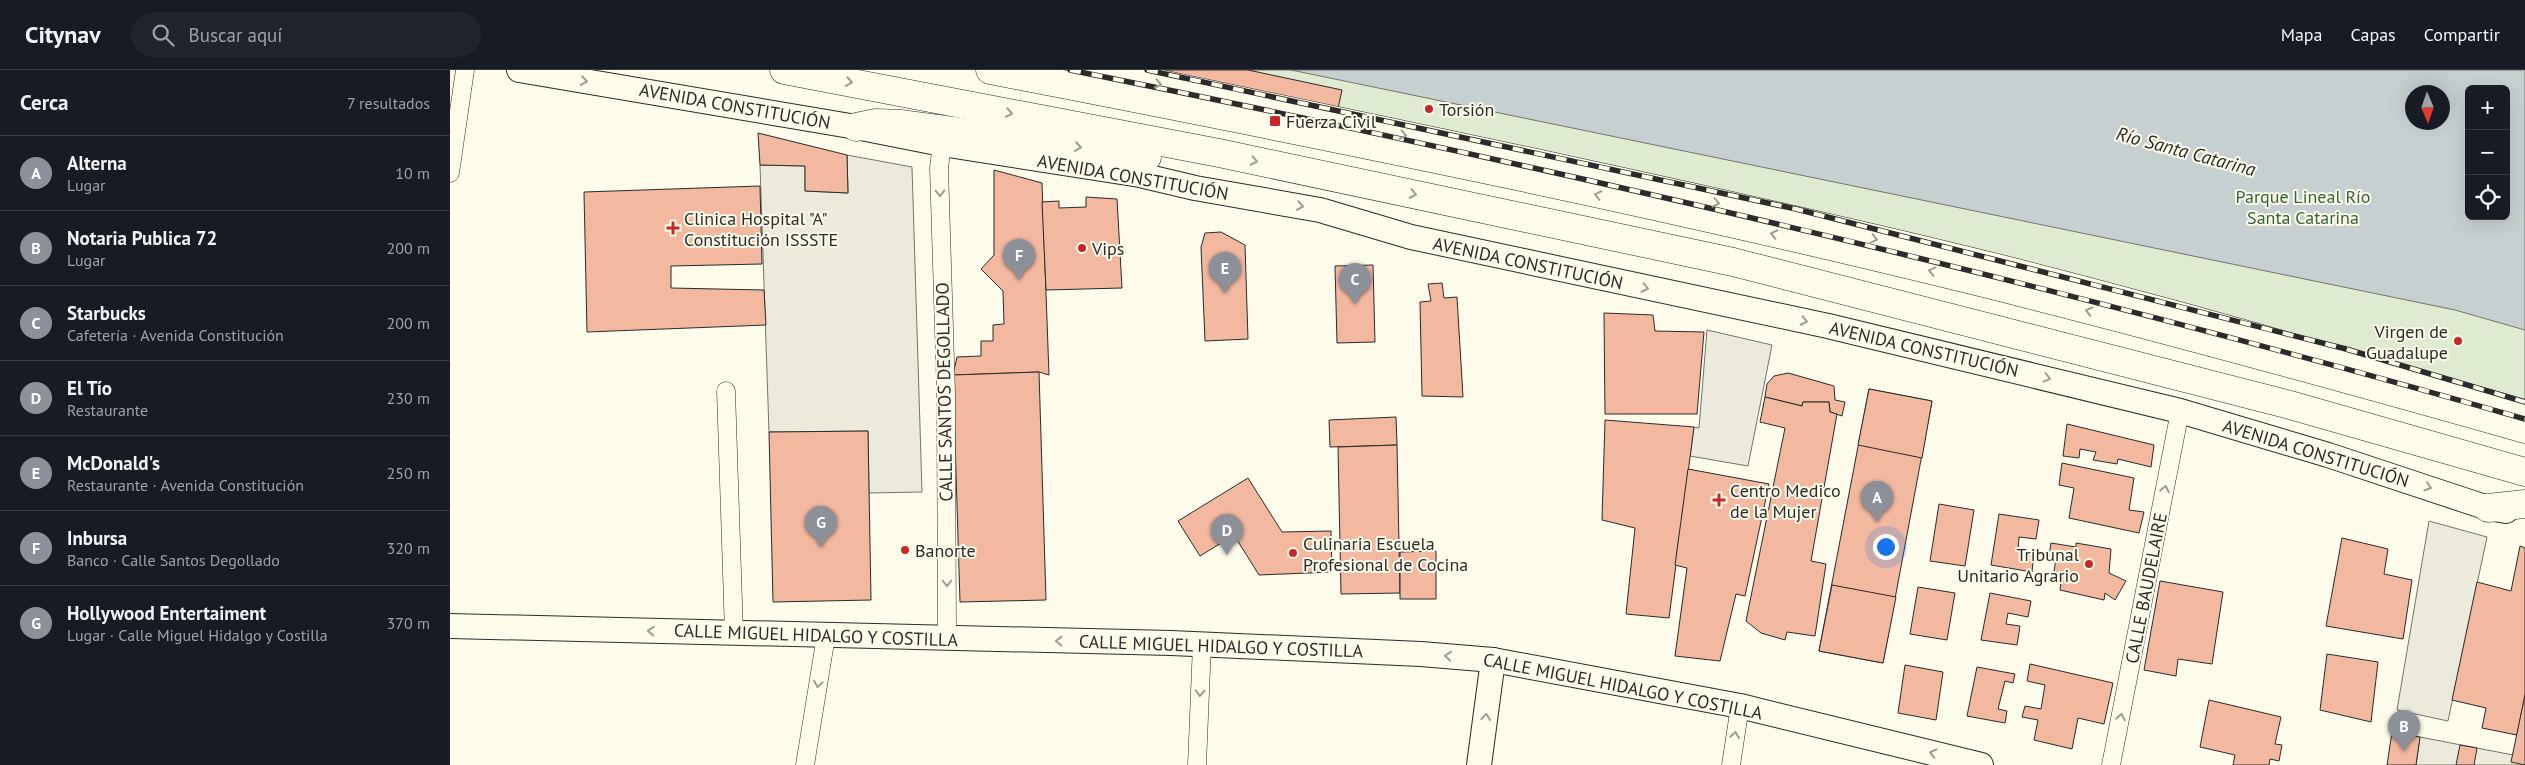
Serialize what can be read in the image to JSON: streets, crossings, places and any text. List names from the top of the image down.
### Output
{
  "streets": {
    "main road": ["AVENIDA CONSTITUCIÓN"],
    "street": ["CALLE SANTOS DEGOLLADO", "CALLE BAUDELAIRE", "CALLE MIGUEL HIDALGO Y COSTILLA"]
  },
  "crossings": [
    ["AVENIDA CONSTITUCIÓN", "CALLE SANTOS DEGOLLADO"],
    ["AVENIDA CONSTITUCIÓN", "CALLE BAUDELAIRE"],
    ["CALLE SANTOS DEGOLLADO", "CALLE MIGUEL HIDALGO Y COSTILLA"]
  ],
  "one_way": [
    "AVENIDA CONSTITUCIÓN",
    "CALLE SANTOS DEGOLLADO",
    "CALLE BAUDELAIRE",
    "CALLE MIGUEL HIDALGO Y COSTILLA"
  ],
  "water": ["Río Santa Catarina"],
  "parks": ["Parque Lineal Río Santa Catarina"],
  "places": {
    "other": [
      "Torsión",
      "Vips",
      "Virgen de Guadalupe",
      "Banorte",
      "Culinaria Escuela Profesional de Cocina",
      "Tribunal Unitario Agrario"
    ],
    "transit": ["Fuerza Civil"],
    "health": ["Clinica Hospital \"A\" Constitución ISSSTE", "Centro Medico de la Mujer"]
  },
  "north": "bottom",
  "page": {
    "header": "Citynav",
    "search": "Buscar aquí",
    "nav": ["Mapa", "Capas", "Compartir"],
    "heading": ["Cerca", "7 resultados"],
    "map_buttons": ["+", "−"],
    "list": [
      {
        "mark": "A",
        "name": "Alterna",
        "note": "Lugar",
        "value": "10 m"
      },
      {
        "mark": "B",
        "name": "Notaria Publica 72",
        "note": "Lugar",
        "value": "200 m"
      },
      {
        "mark": "C",
        "name": "Starbucks",
        "note": "Cafetería · Avenida Constitución",
        "value": "200 m"
      },
      {
        "mark": "D",
        "name": "El Tío",
        "note": "Restaurante",
        "value": "230 m"
      },
      {
        "mark": "E",
        "name": "McDonald's",
        "note": "Restaurante · Avenida Constitución",
        "value": "250 m"
      },
      {
        "mark": "F",
        "name": "Inbursa",
        "note": "Banco · Calle Santos Degollado",
        "value": "320 m"
      },
      {
        "mark": "G",
        "name": "Hollywood Entertaiment",
        "note": "Lugar · Calle Miguel Hidalgo y Costilla",
        "value": "370 m"
      }
    ],
    "pins": [
      "F",
      "E",
      "C",
      "A",
      "G",
      "D",
      "B"
    ]
  }
}
